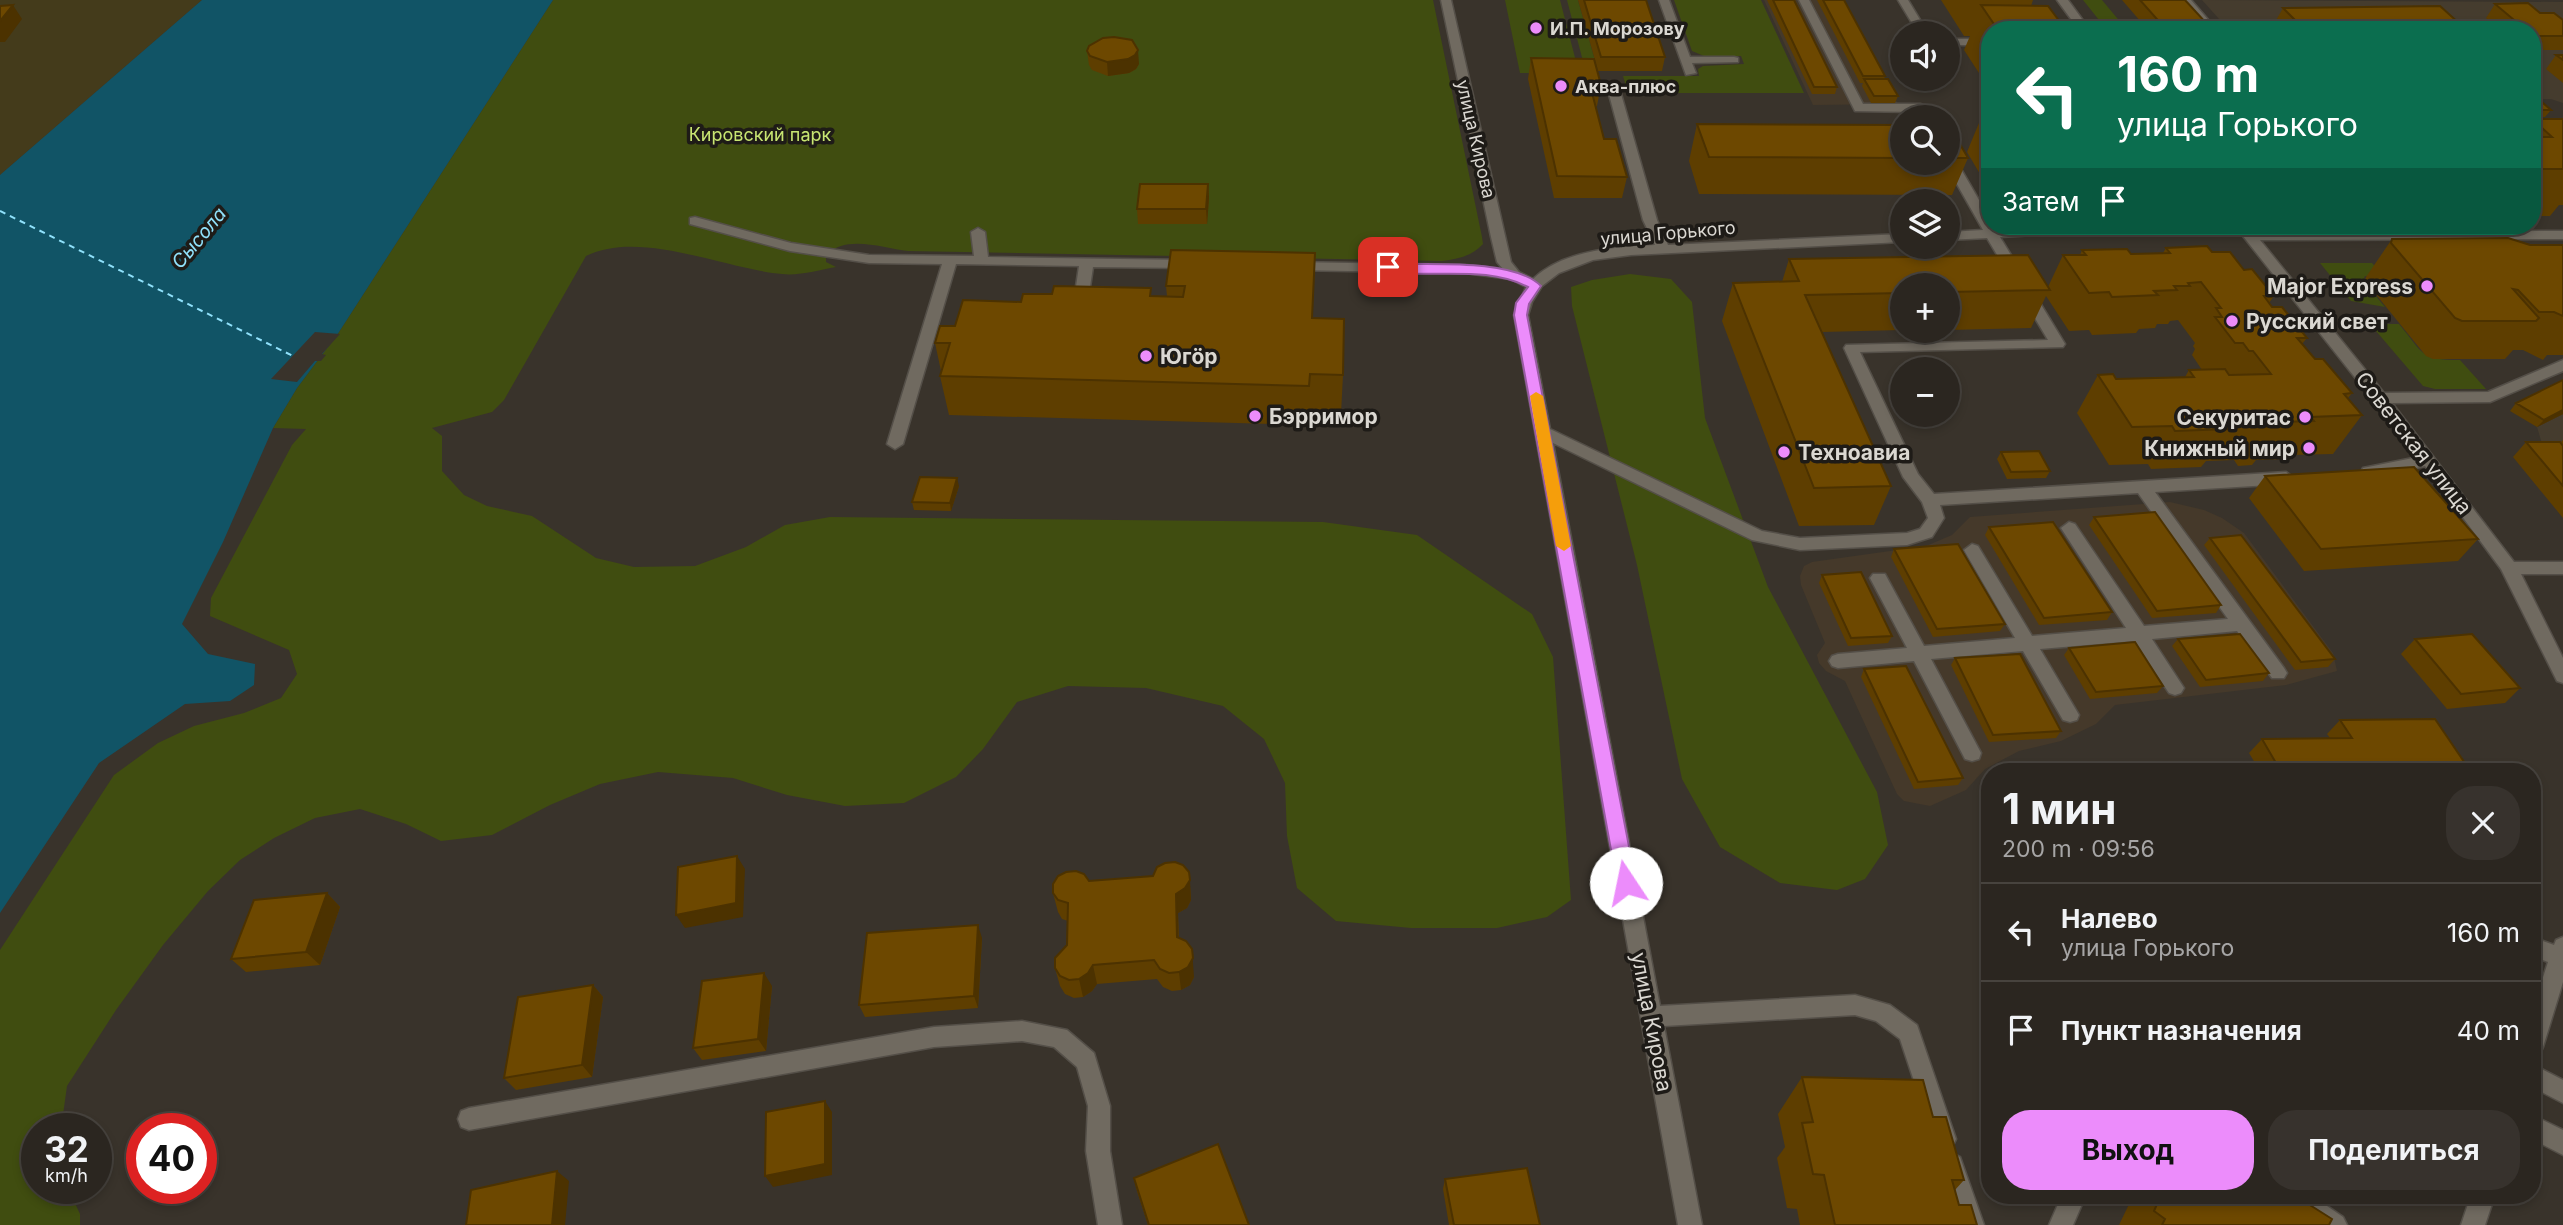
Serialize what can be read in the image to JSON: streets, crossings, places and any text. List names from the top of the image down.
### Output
{
  "streets": {
    "street": ["улица Кирова", "улица Горького", "Советская улица"]
  },
  "crossings": [
    ["улица Кирова", "улица Горького"]
  ],
  "water": ["Сысола"],
  "parks": ["Кировский парк"],
  "places": [
    "И.П. Морозову",
    "Аква-плюс",
    "Major Express",
    "Русский свет",
    "Югöр",
    "Бэрримор",
    "Секуритас",
    "Книжный мир",
    "Техноавиа"
  ],
  "page": {
    "map_buttons": ["+", "−"],
    "turn": ["160 m", "улица Горького"],
    "then": "Затем",
    "heading": ["1 мин", "200 m · 09:56"],
    "list": [
      {
        "name": "Налево",
        "note": "улица Горького",
        "value": "160 m"
      },
      {
        "name": "Пункт назначения",
        "value": "40 m"
      }
    ],
    "buttons": ["Выход", "Поделиться"],
    "speed": "32 km/h",
    "limit": "40"
  }
}
